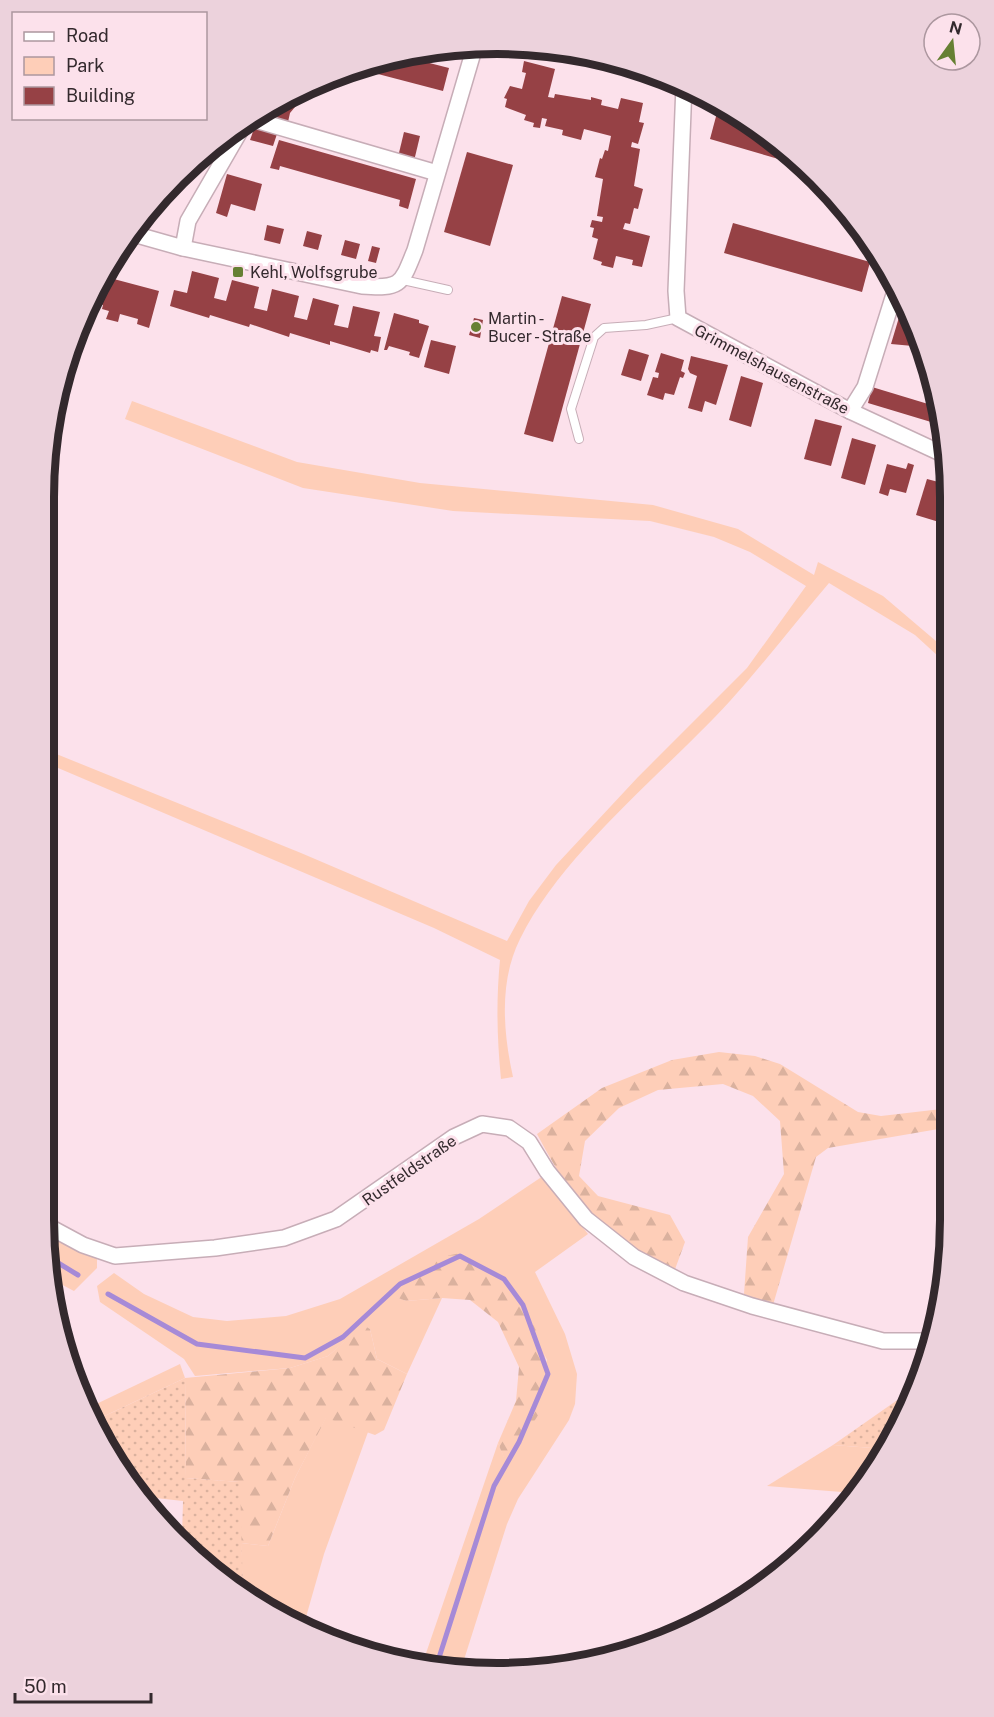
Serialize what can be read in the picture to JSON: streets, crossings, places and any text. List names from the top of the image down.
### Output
{
  "streets": {
    "street": ["Grimmelshausenstraße", "Rustfeldstraße"]
  },
  "places": {
    "transit": ["Kehl, Wolfsgrube"],
    "other": ["Martin - Bucer - Straße"]
  },
  "legend": ["Road", "Park", "Building"],
  "scale_bar": "50 m",
  "north": "top"
}
